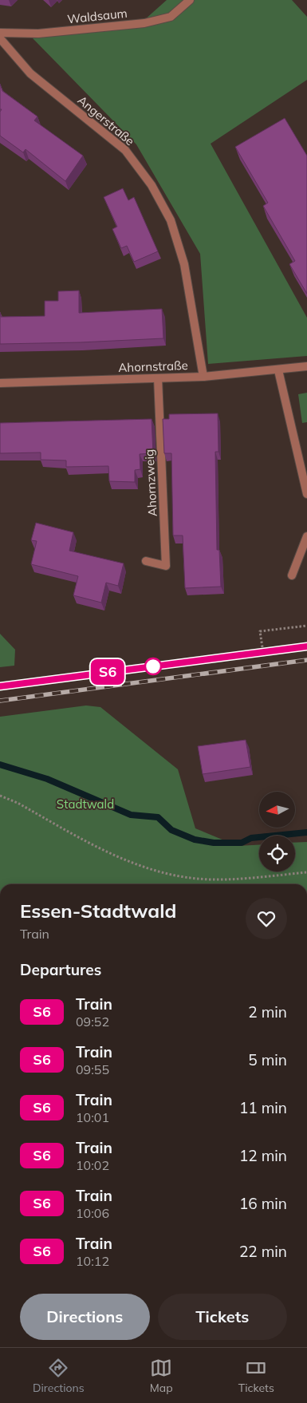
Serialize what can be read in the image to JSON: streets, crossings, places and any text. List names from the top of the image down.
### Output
{
  "streets": {
    "street": [
      "Waldsaum",
      "Angerstraße",
      "Ahornstraße",
      "Ahornzweig"
    ]
  },
  "crossings": [
    ["Angerstraße", "Ahornstraße"],
    ["Ahornstraße", "Ahornzweig"]
  ],
  "parks": ["Stadtwald"],
  "north": "left",
  "page": {
    "on_map": "S6",
    "heading": [
      ["Essen-Stadtwald", "Train"],
      "Departures"
    ],
    "list": [
      {
        "mark": "S6",
        "name": "Train",
        "note": "09:52",
        "value": "2 min"
      },
      {
        "mark": "S6",
        "name": "Train",
        "note": "09:55",
        "value": "5 min"
      },
      {
        "mark": "S6",
        "name": "Train",
        "note": "10:01",
        "value": "11 min"
      },
      {
        "mark": "S6",
        "name": "Train",
        "note": "10:02",
        "value": "12 min"
      },
      {
        "mark": "S6",
        "name": "Train",
        "note": "10:06",
        "value": "16 min"
      },
      {
        "mark": "S6",
        "name": "Train",
        "note": "10:12",
        "value": "22 min"
      }
    ],
    "buttons": ["Directions", "Tickets"],
    "tabs": ["Directions", "Map", "Tickets"]
  }
}
